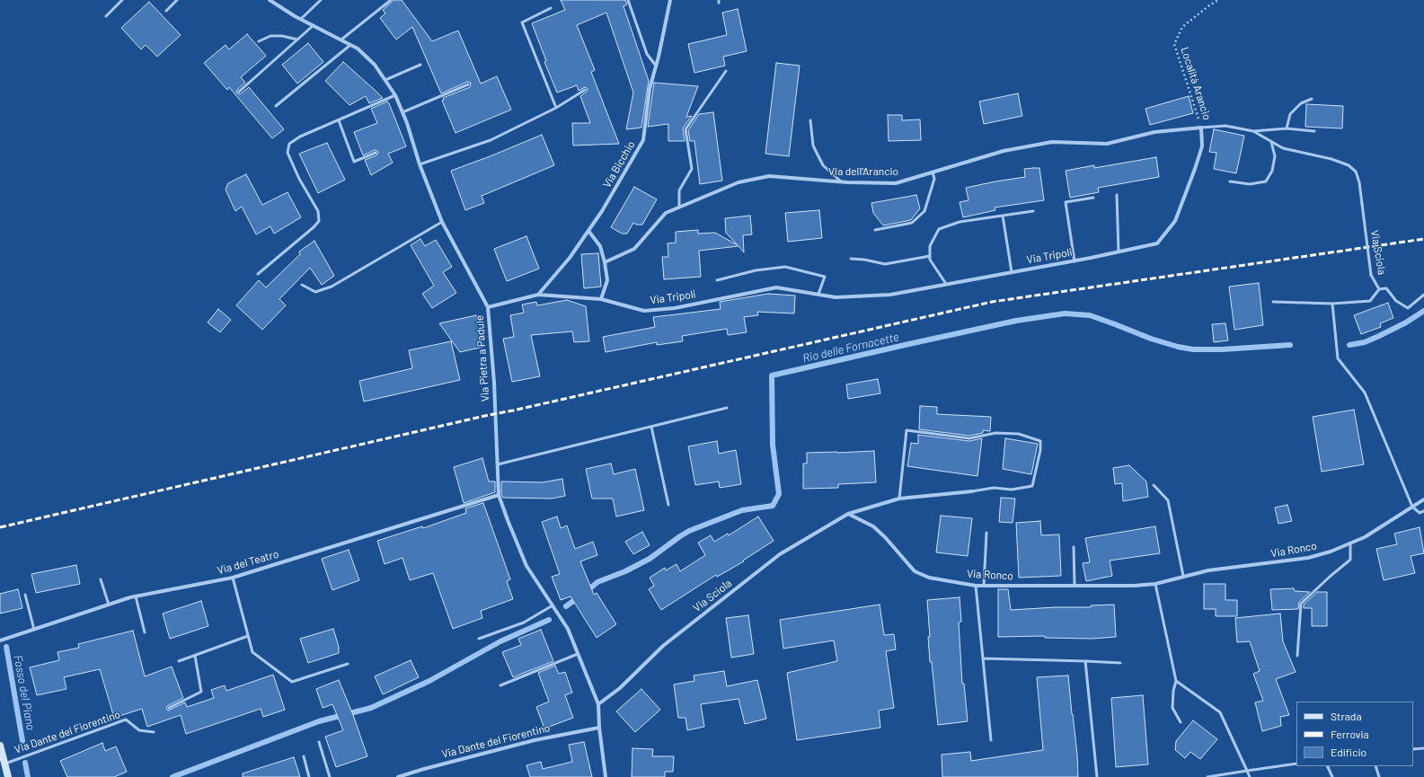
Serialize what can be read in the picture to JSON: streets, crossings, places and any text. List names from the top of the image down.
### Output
{
  "streets": {
    "street": [
      "Via Bicchio",
      "Via dell'Arancio",
      "Via Sciola",
      "Via Tripoli",
      "Via Pietra a Padule",
      "Via Ronco",
      "Via del Teatro",
      "Via Dante del Fiorentino"
    ],
    "path": ["Località Arancio"]
  },
  "crossings": [
    ["Località Arancio", "Via dell'Arancio"],
    ["Località Arancio", "Via Sciola"],
    ["Località Arancio", "Via Tripoli"],
    ["Via Bicchio", "Via Tripoli"],
    ["Via dell'Arancio", "Via Sciola"],
    ["Via dell'Arancio", "Via Tripoli"],
    ["Via Sciola", "Via Tripoli"],
    ["Via Sciola", "Via Pietra a Padule"],
    ["Via Sciola", "Via Ronco"],
    ["Via Tripoli", "Via Pietra a Padule"],
    ["Via Pietra a Padule", "Via del Teatro"],
    ["Via Pietra a Padule", "Via Dante del Fiorentino"]
  ],
  "water": ["Rio delle Fornacette", "Fosso del Piano"],
  "legend": ["Strada", "Ferrovia", "Edificio"]
}
